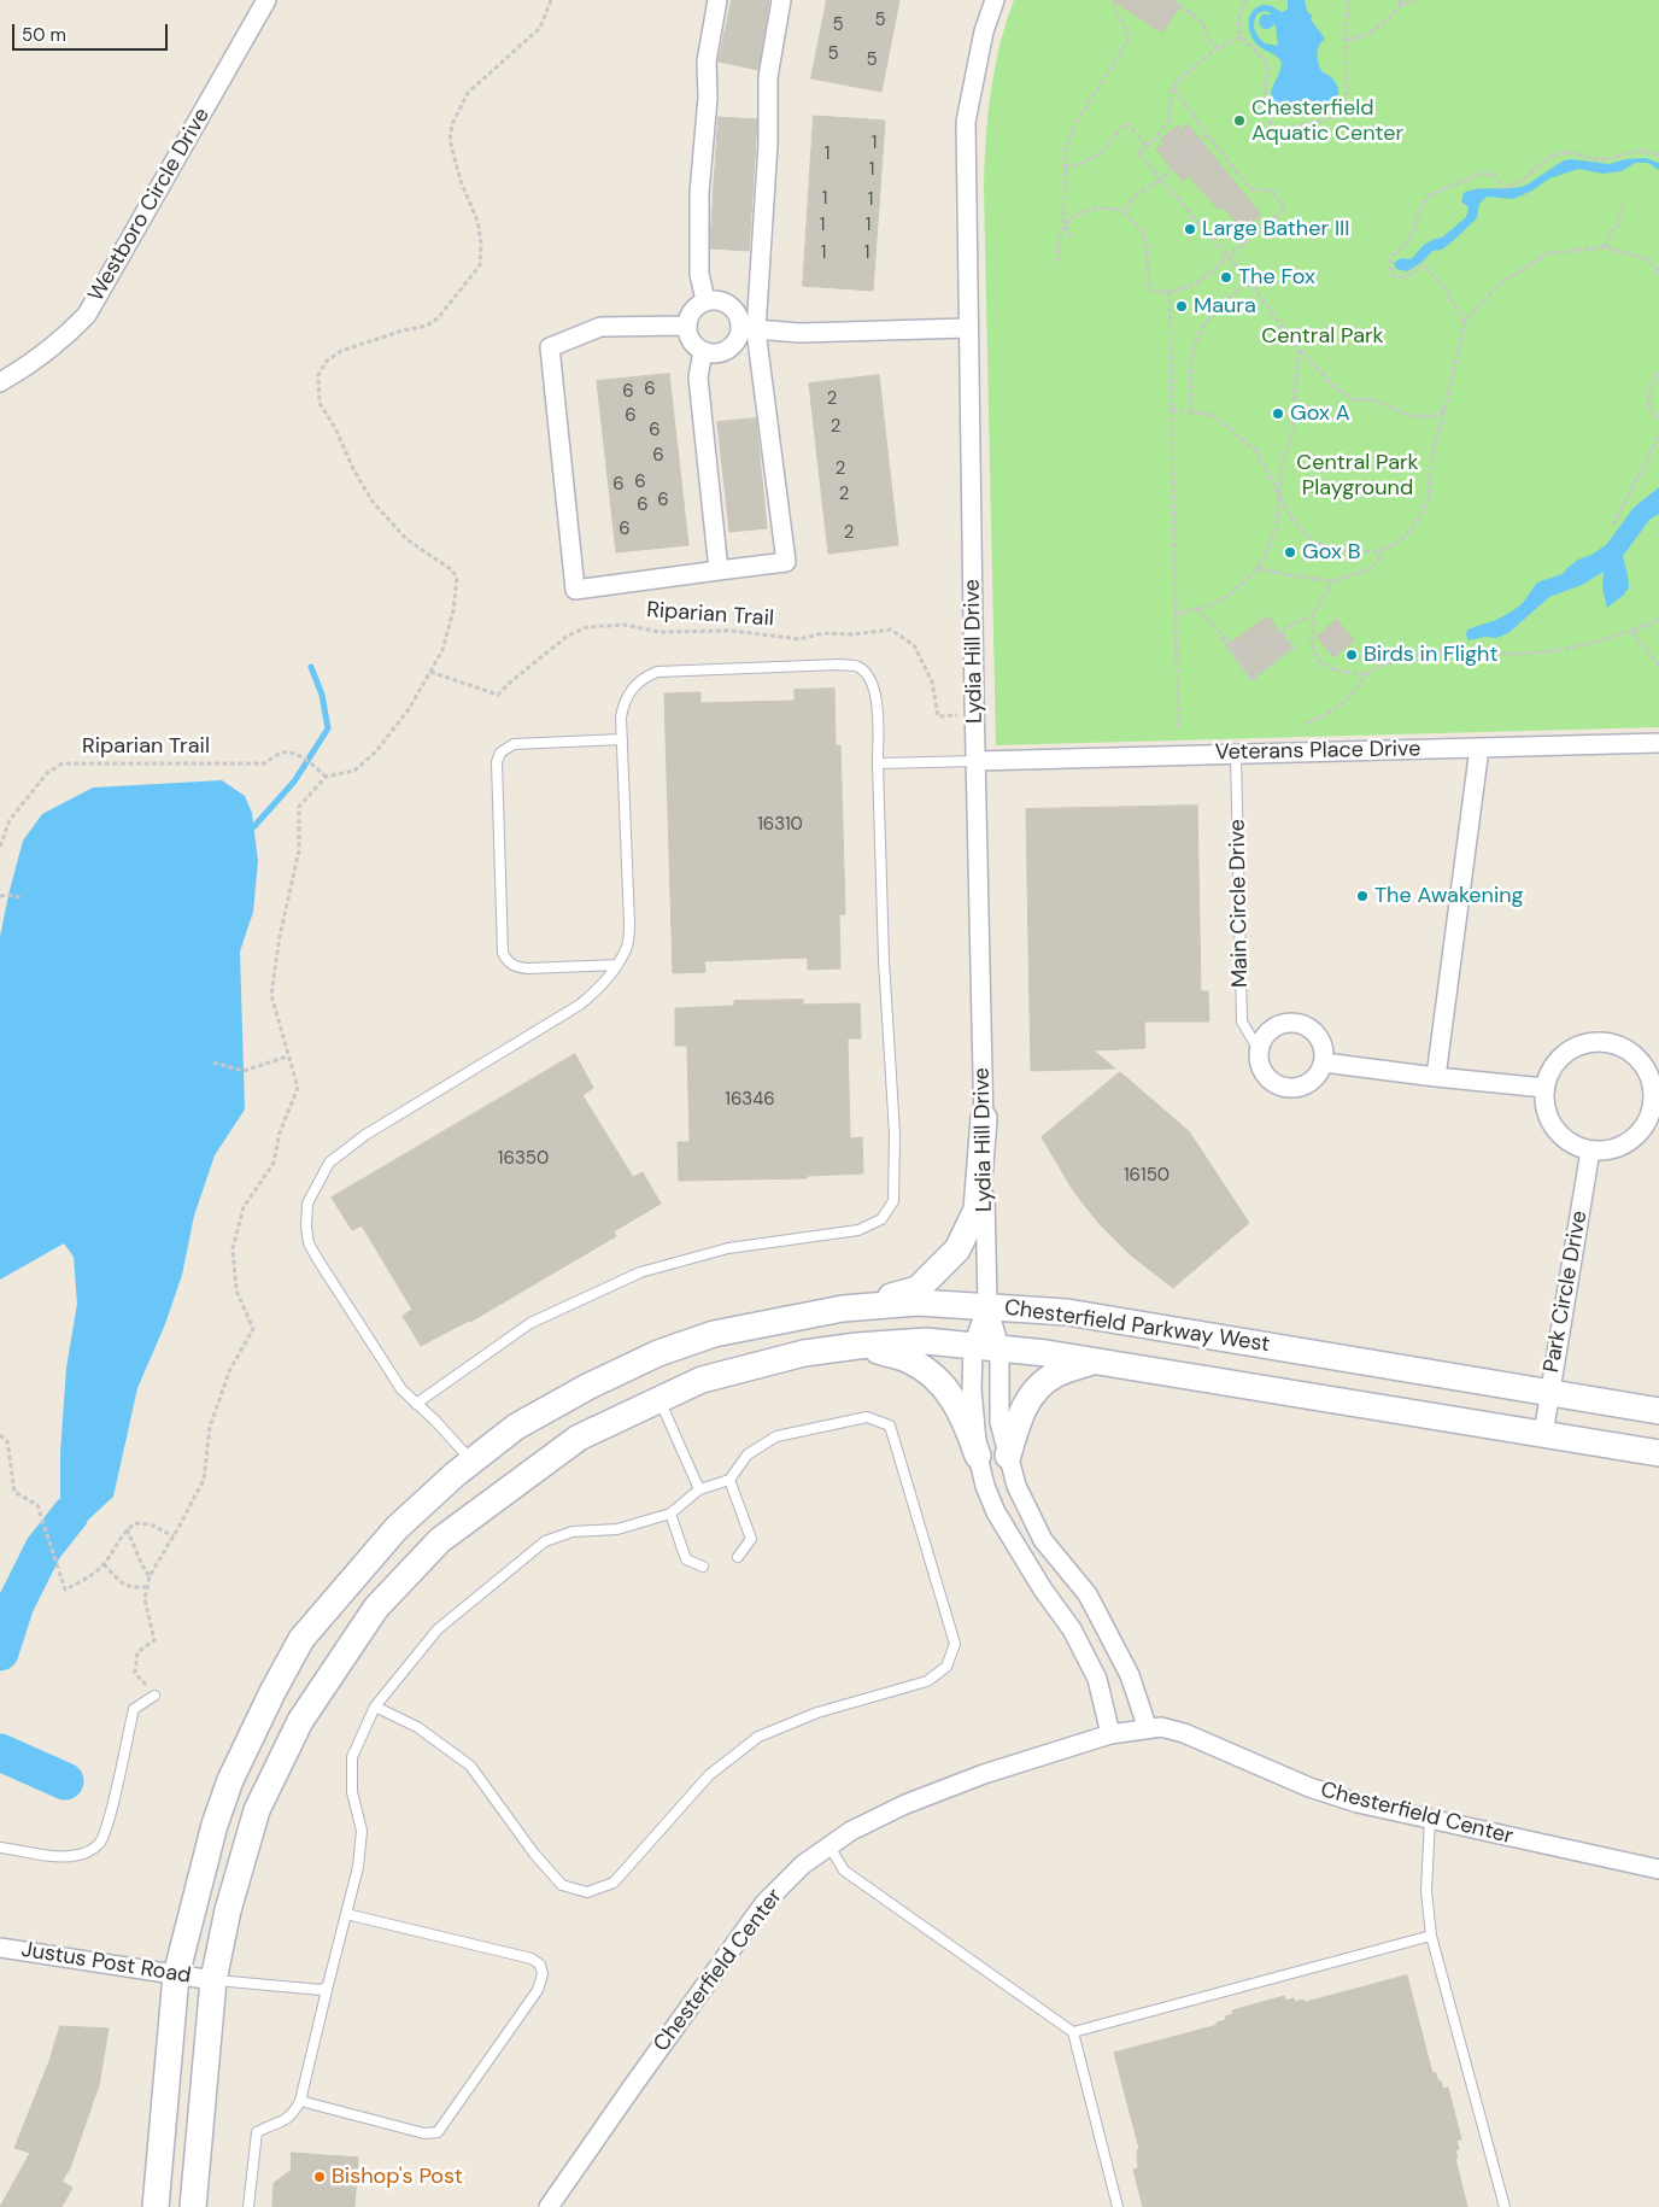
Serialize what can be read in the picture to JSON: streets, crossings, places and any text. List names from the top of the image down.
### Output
{
  "streets": {
    "street": [
      "Westboro Circle Drive",
      "Lydia Hill Drive",
      "Veterans Place Drive",
      "Main Circle Drive",
      "Park Circle Drive",
      "Chesterfield Parkway West",
      "Chesterfield Center",
      "Justus Post Road"
    ],
    "path": ["Riparian Trail"]
  },
  "crossings": [
    ["Lydia Hill Drive", "Veterans Place Drive"],
    ["Lydia Hill Drive", "Chesterfield Parkway West"],
    ["Veterans Place Drive", "Main Circle Drive"],
    ["Park Circle Drive", "Chesterfield Parkway West"],
    ["Chesterfield Parkway West", "Justus Post Road"]
  ],
  "parks": ["Central Park", "Central Park Playground"],
  "places": [
    "Chesterfield Aquatic Center",
    "Large Bather III",
    "The Fox",
    "Maura",
    "Gox A",
    "Gox B",
    "Birds in Flight",
    "The Awakening",
    "Bishop's Post"
  ],
  "house_numbers": [
    "5",
    "5",
    "5",
    "5",
    "1",
    "1",
    "1",
    "1",
    "1",
    "1",
    "1",
    "1",
    "1",
    "6",
    "6",
    "2",
    "6",
    "2",
    "6",
    "6",
    "2",
    "6",
    "6",
    "2",
    "6",
    "6",
    "6",
    "2",
    "16310",
    "16346",
    "16350",
    "16150"
  ],
  "scale_bar": "50 m"
}
